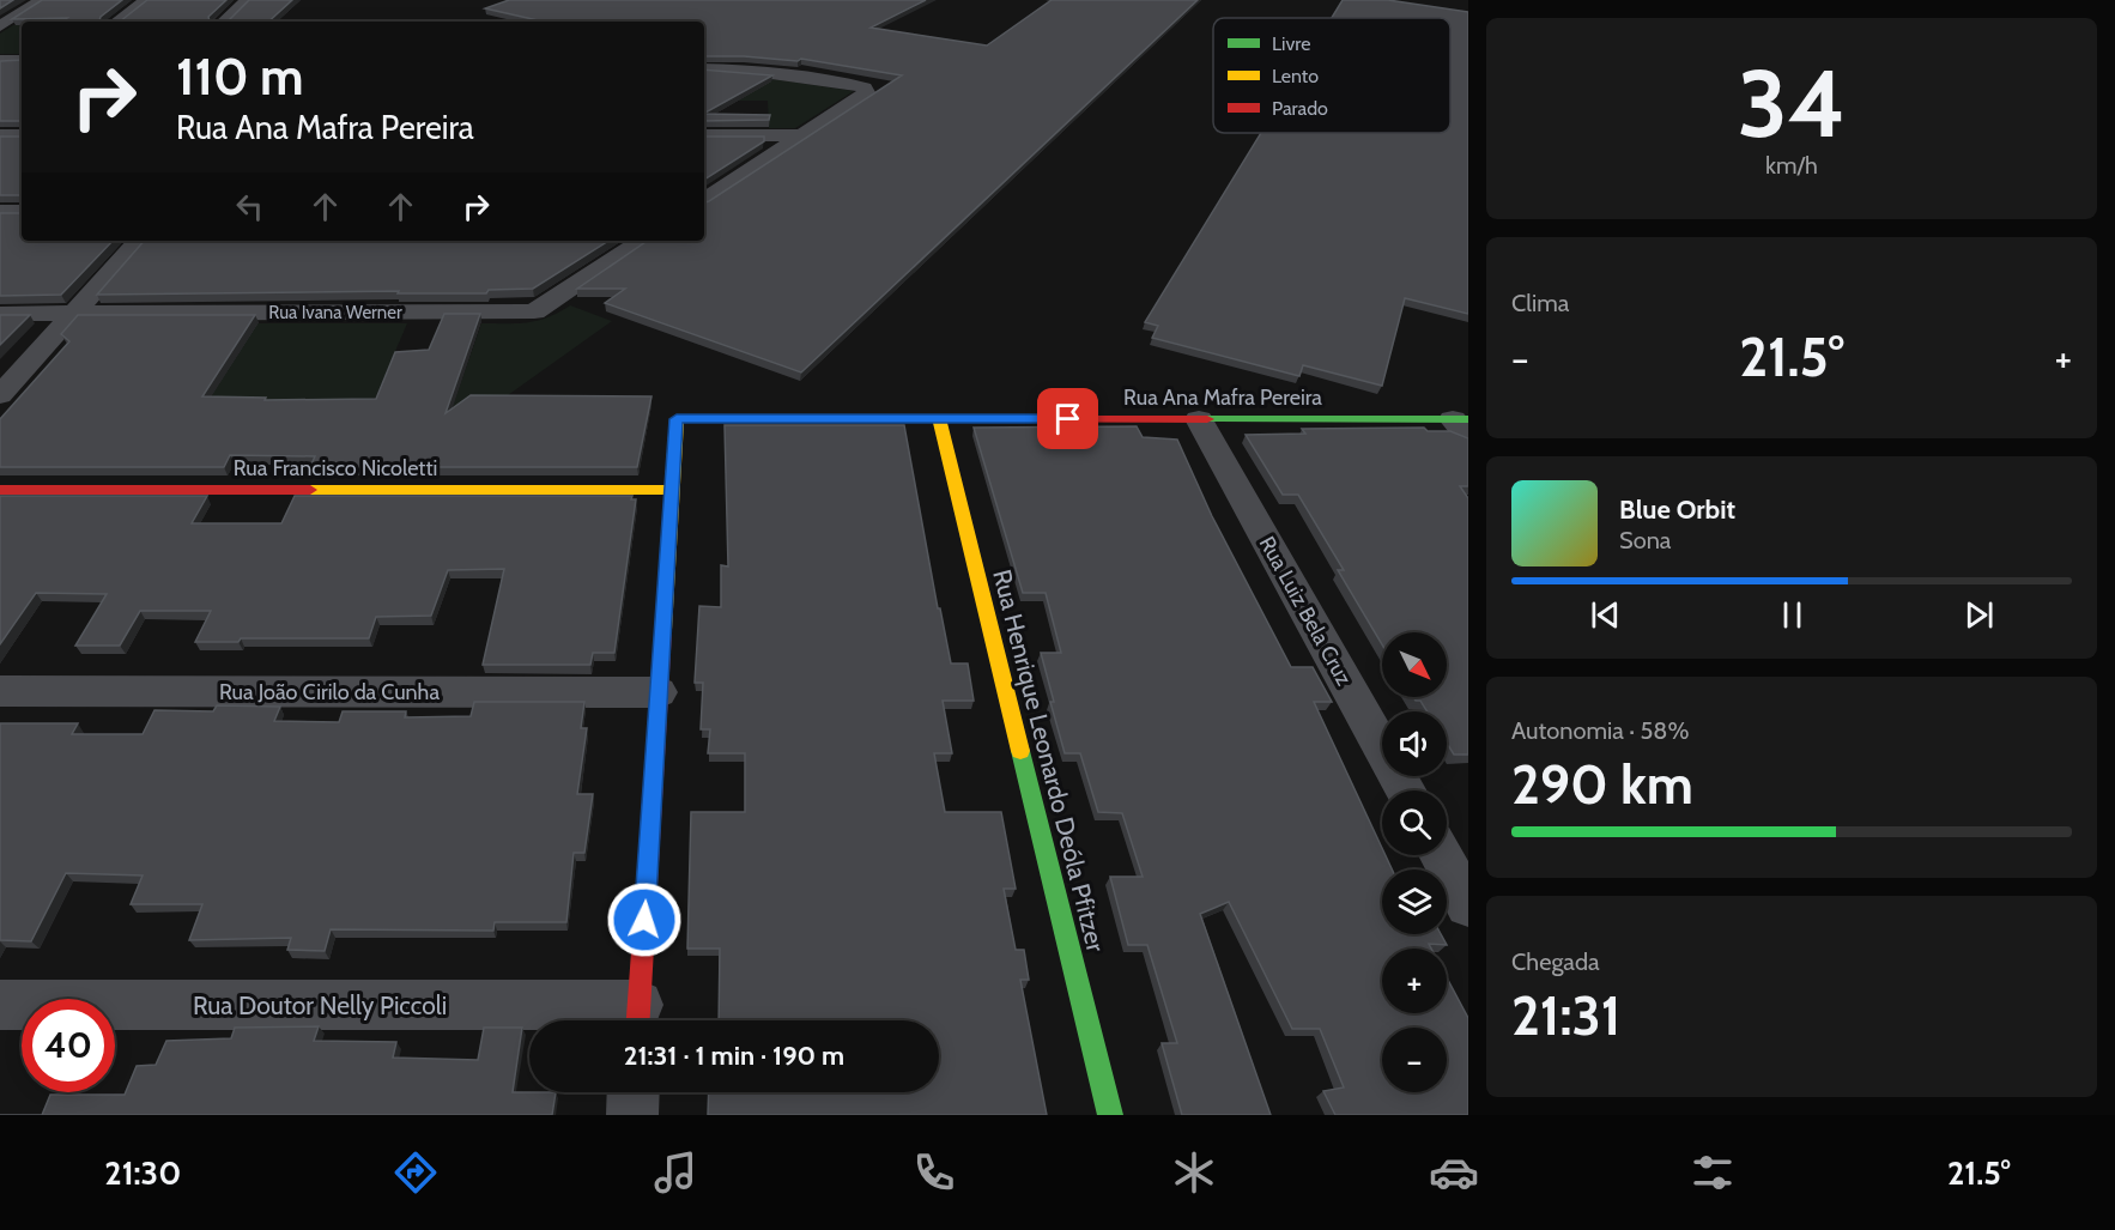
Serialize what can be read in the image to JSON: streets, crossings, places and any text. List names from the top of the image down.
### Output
{
  "streets": {
    "street": [
      "Rua Ivana Werner",
      "Rua Ana Mafra Pereira",
      "Rua Francisco Nicoletti",
      "Rua Luiz Bela Cruz",
      "Rua João Cirilo da Cunha",
      "Rua Henrique Leonardo Deóla Pfitzer",
      "Rua Doutor Nelly Piccoli"
    ]
  },
  "crossings": [
    ["Rua Ana Mafra Pereira", "Rua Francisco Nicoletti"],
    ["Rua Ana Mafra Pereira", "Rua Luiz Bela Cruz"],
    ["Rua Ana Mafra Pereira", "Rua Henrique Leonardo Deóla Pfitzer"]
  ],
  "legend": ["Livre", "Lento", "Parado"],
  "north": "bottom right",
  "page": {
    "tile": [
      ["34", "km/h"],
      "Clima",
      ["Autonomia · 58%", "290 km"],
      ["Chegada", "21:31"]
    ],
    "turn": ["110 m", "Rua Ana Mafra Pereira"],
    "heat": ["−", "21.5°", "+"],
    "song": ["Blue Orbit", "Sona"],
    "map_buttons": ["+", "−"],
    "limit": "40",
    "trip": "21:31 · 1 min · 190 m",
    "tabs": ["21:30", "21.5°"]
  }
}
